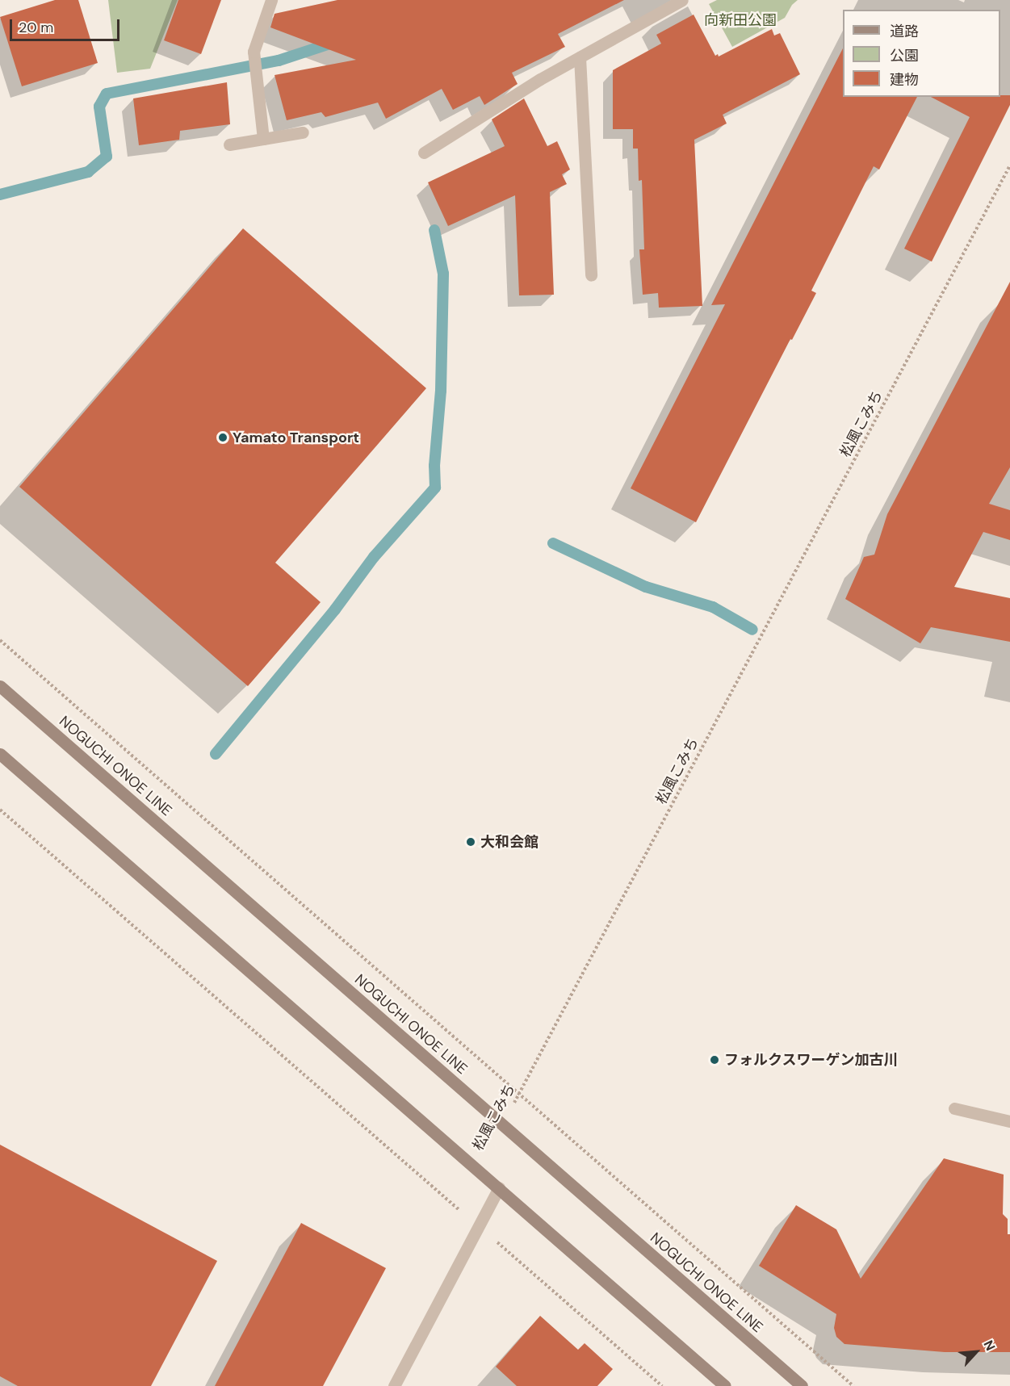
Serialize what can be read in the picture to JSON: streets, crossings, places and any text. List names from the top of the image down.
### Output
{
  "streets": {
    "main road": ["NOGUCHI ONOE LINE"],
    "path": ["松風こみち"]
  },
  "crossings": [
    ["松風こみち", "NOGUCHI ONOE LINE"]
  ],
  "parks": ["向新田公園"],
  "places": ["Yamato Transport", "大和会館", "フォルクスワーゲン加古川"],
  "legend": ["道路", "公園", "建物"],
  "scale_bar": "20 m",
  "north": "top right"
}
